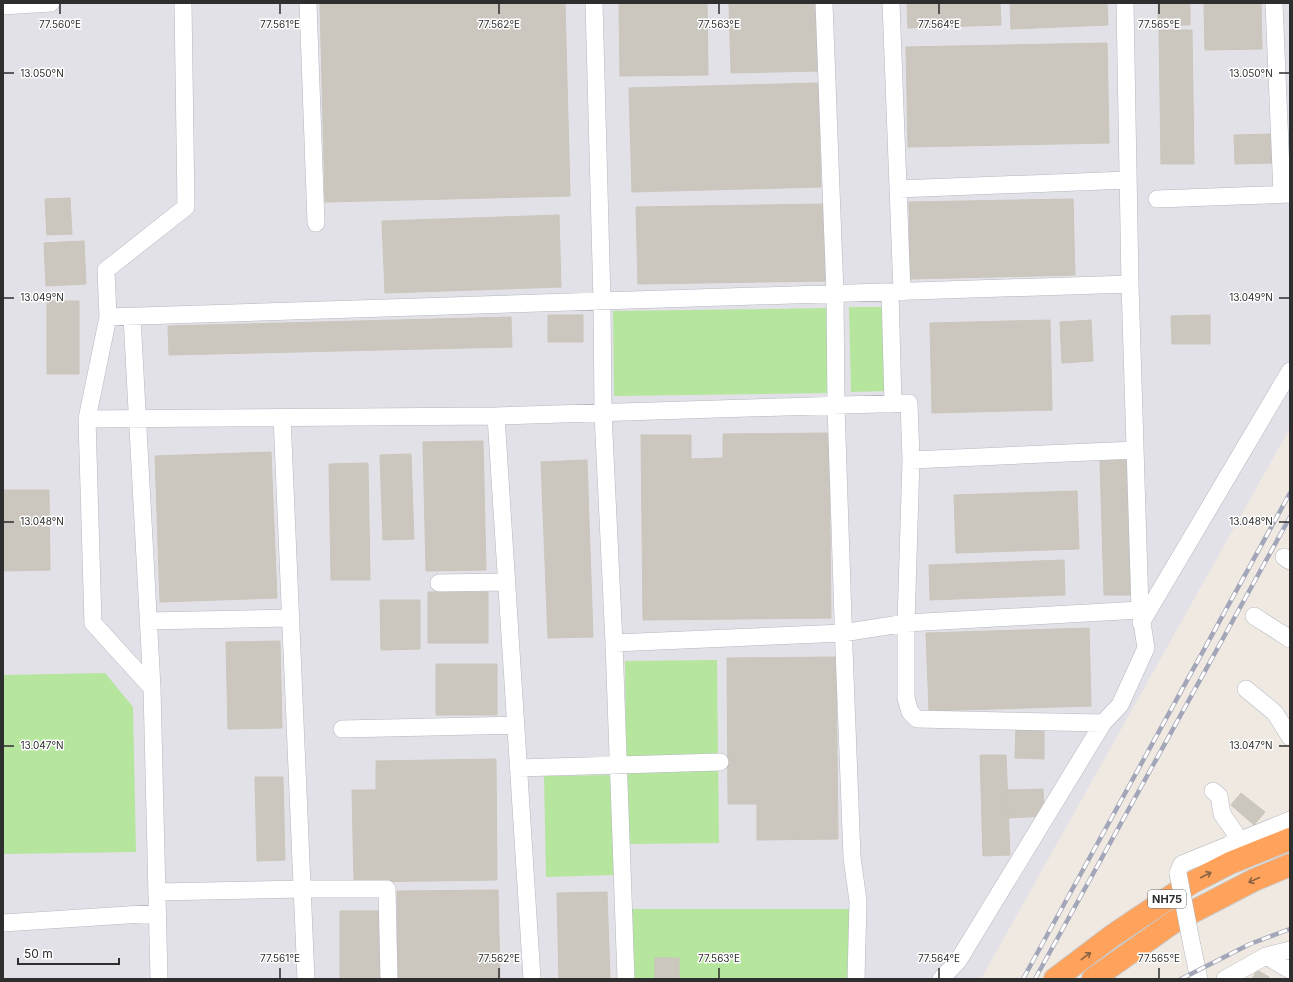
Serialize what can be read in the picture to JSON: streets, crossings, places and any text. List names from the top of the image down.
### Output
{
  "streets": {
    "highway": ["NH75"]
  },
  "scale_bar": "50 m",
  "coordinates": [
    "77.560°E",
    "77.561°E",
    "77.562°E",
    "77.563°E",
    "77.564°E",
    "77.565°E",
    "13.050°N",
    "13.049°N",
    "13.048°N",
    "13.047°N"
  ]
}
